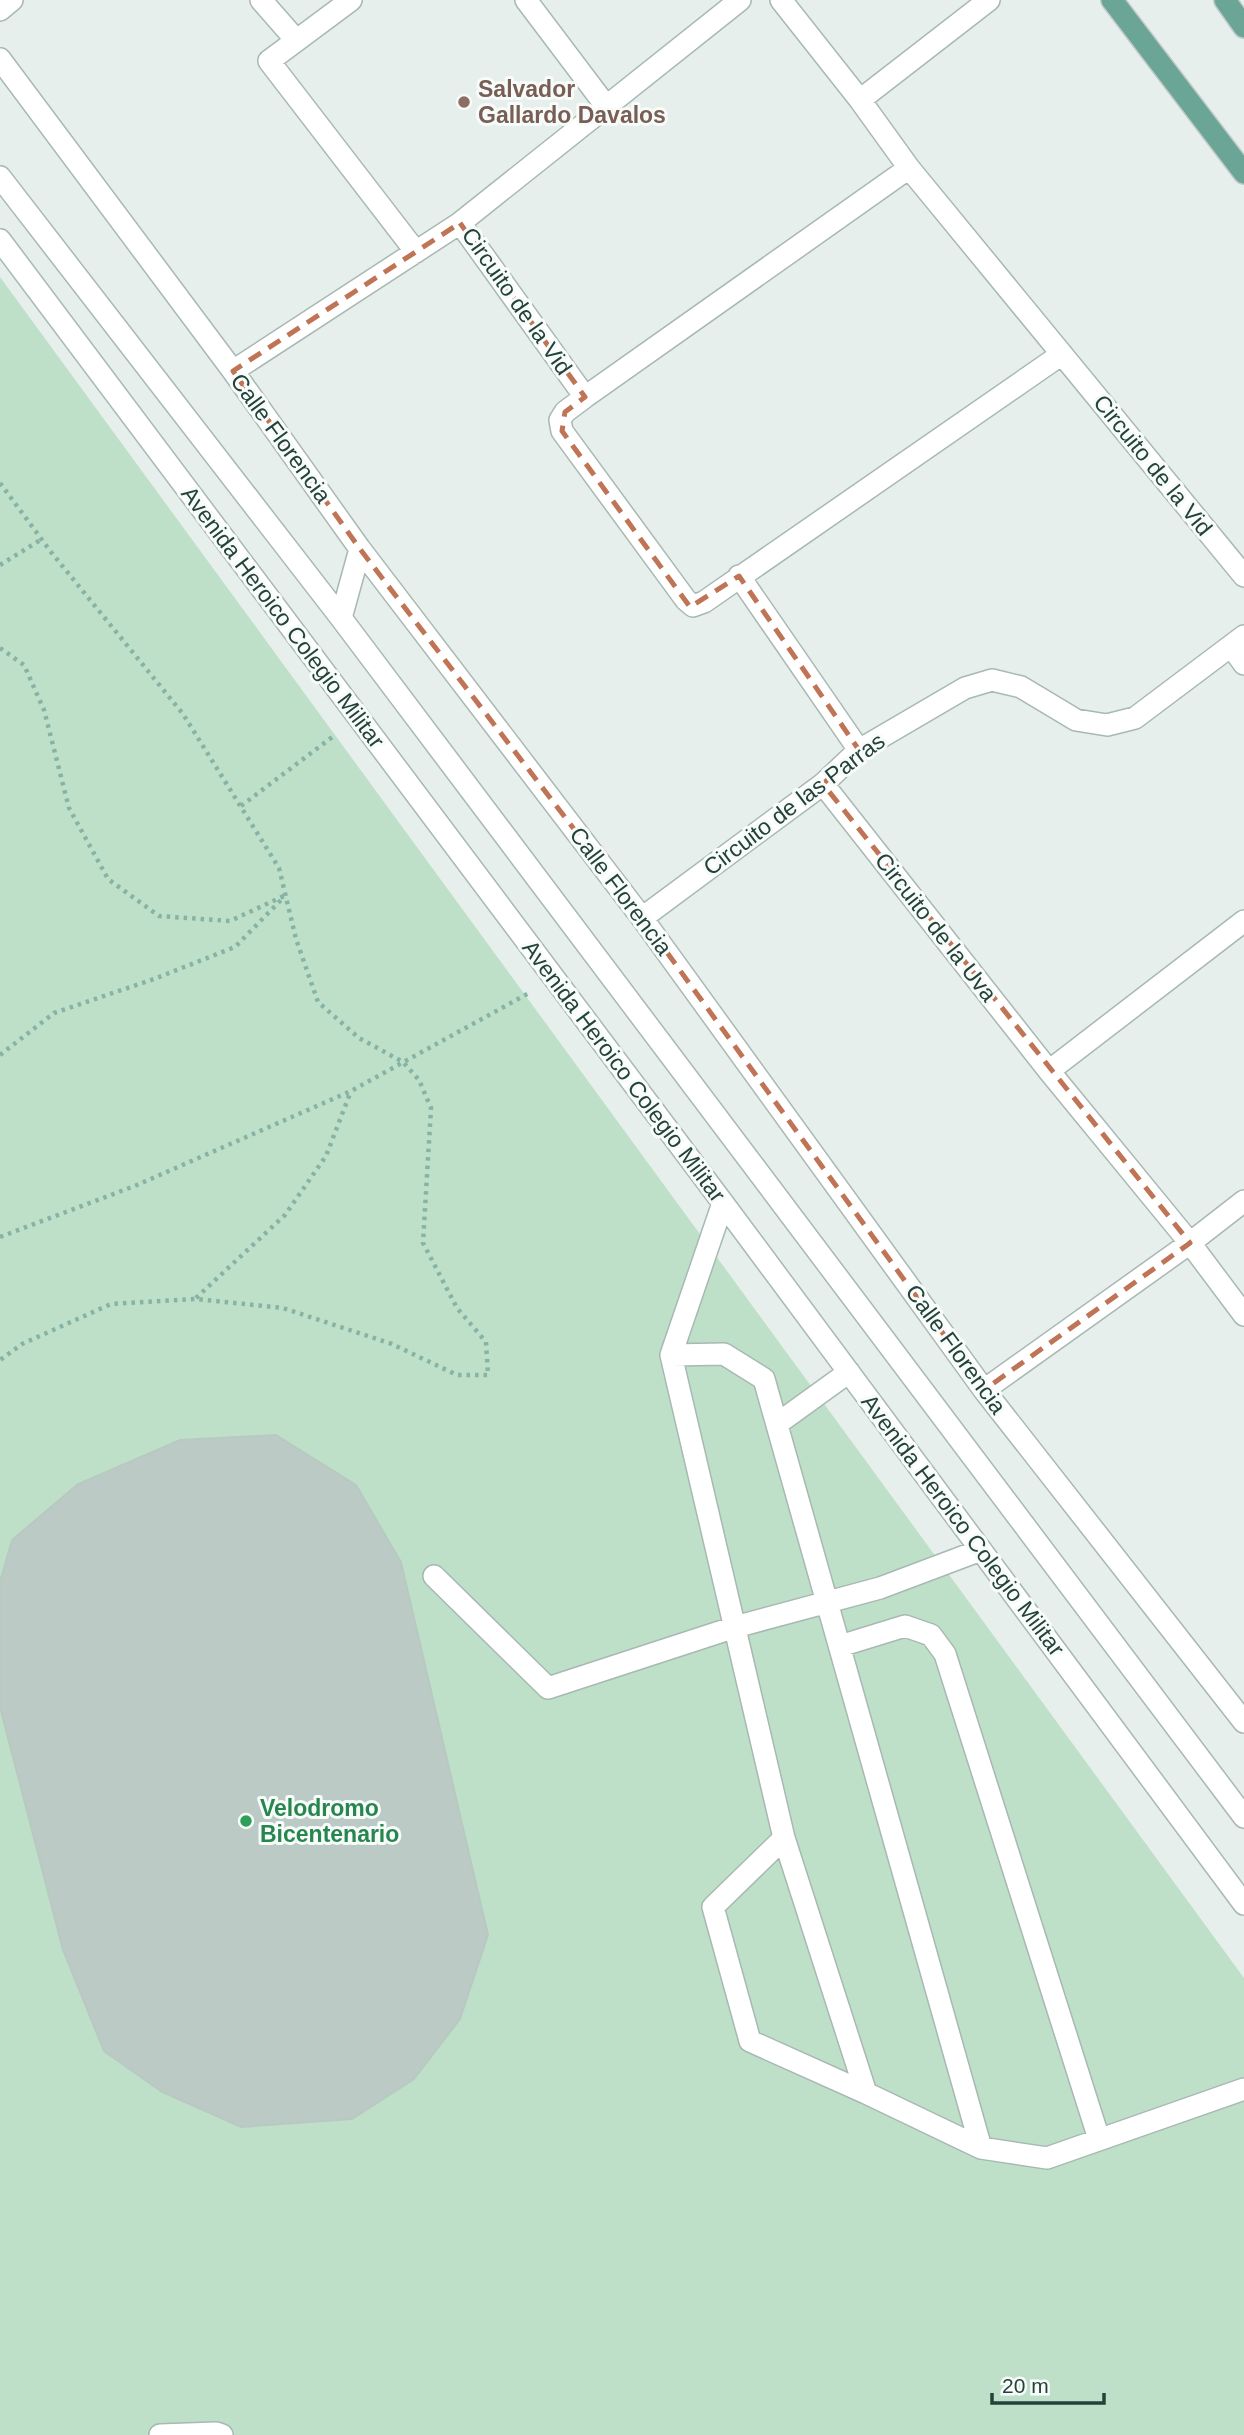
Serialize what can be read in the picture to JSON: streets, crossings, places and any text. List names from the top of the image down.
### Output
{
  "streets": {
    "street": [
      "Circuito de la Vid",
      "Calle Florencia",
      "Avenida Heroico Colegio Militar",
      "Circuito de las Parras",
      "Circuito de la Uva"
    ]
  },
  "crossings": [
    ["Calle Florencia", "Circuito de las Parras"],
    ["Circuito de las Parras", "Circuito de la Uva"]
  ],
  "places": ["Salvador Gallardo Davalos", "Velodromo Bicentenario"],
  "scale_bar": "20 m"
}
